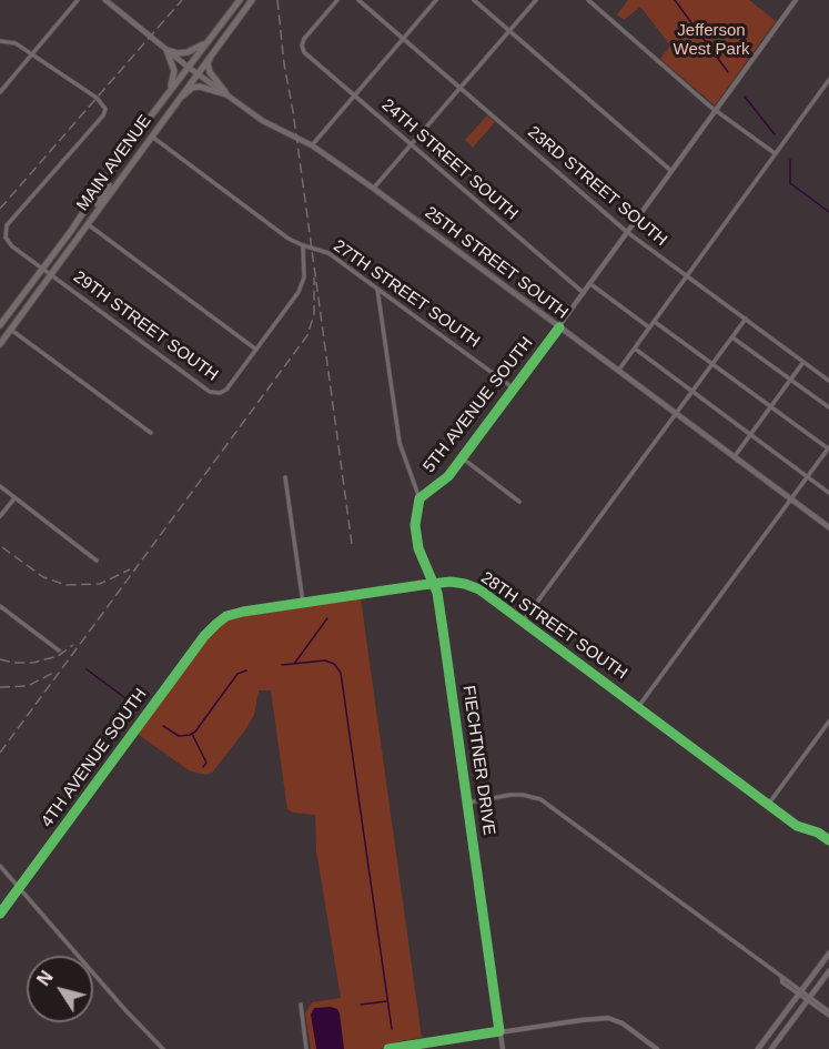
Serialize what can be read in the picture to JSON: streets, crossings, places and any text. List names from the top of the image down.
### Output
{
  "streets": {
    "main road": ["MAIN AVENUE", "25TH STREET SOUTH"],
    "street": [
      "24TH STREET SOUTH",
      "23RD STREET SOUTH",
      "27TH STREET SOUTH",
      "29TH STREET SOUTH",
      "5TH AVENUE SOUTH",
      "28TH STREET SOUTH",
      "4TH AVENUE SOUTH",
      "FIECHTNER DRIVE"
    ]
  },
  "crossings": [
    ["24TH STREET SOUTH", "5TH AVENUE SOUTH"],
    ["MAIN AVENUE", "25TH STREET SOUTH"],
    ["MAIN AVENUE", "27TH STREET SOUTH"],
    ["MAIN AVENUE", "29TH STREET SOUTH"],
    ["23RD STREET SOUTH", "5TH AVENUE SOUTH"],
    ["25TH STREET SOUTH", "5TH AVENUE SOUTH"],
    ["27TH STREET SOUTH", "29TH STREET SOUTH"],
    ["27TH STREET SOUTH", "5TH AVENUE SOUTH"],
    ["5TH AVENUE SOUTH", "FIECHTNER DRIVE"],
    ["28TH STREET SOUTH", "4TH AVENUE SOUTH"],
    ["28TH STREET SOUTH", "FIECHTNER DRIVE"]
  ],
  "parks": ["Jefferson West Park"],
  "north": "top left"
}
